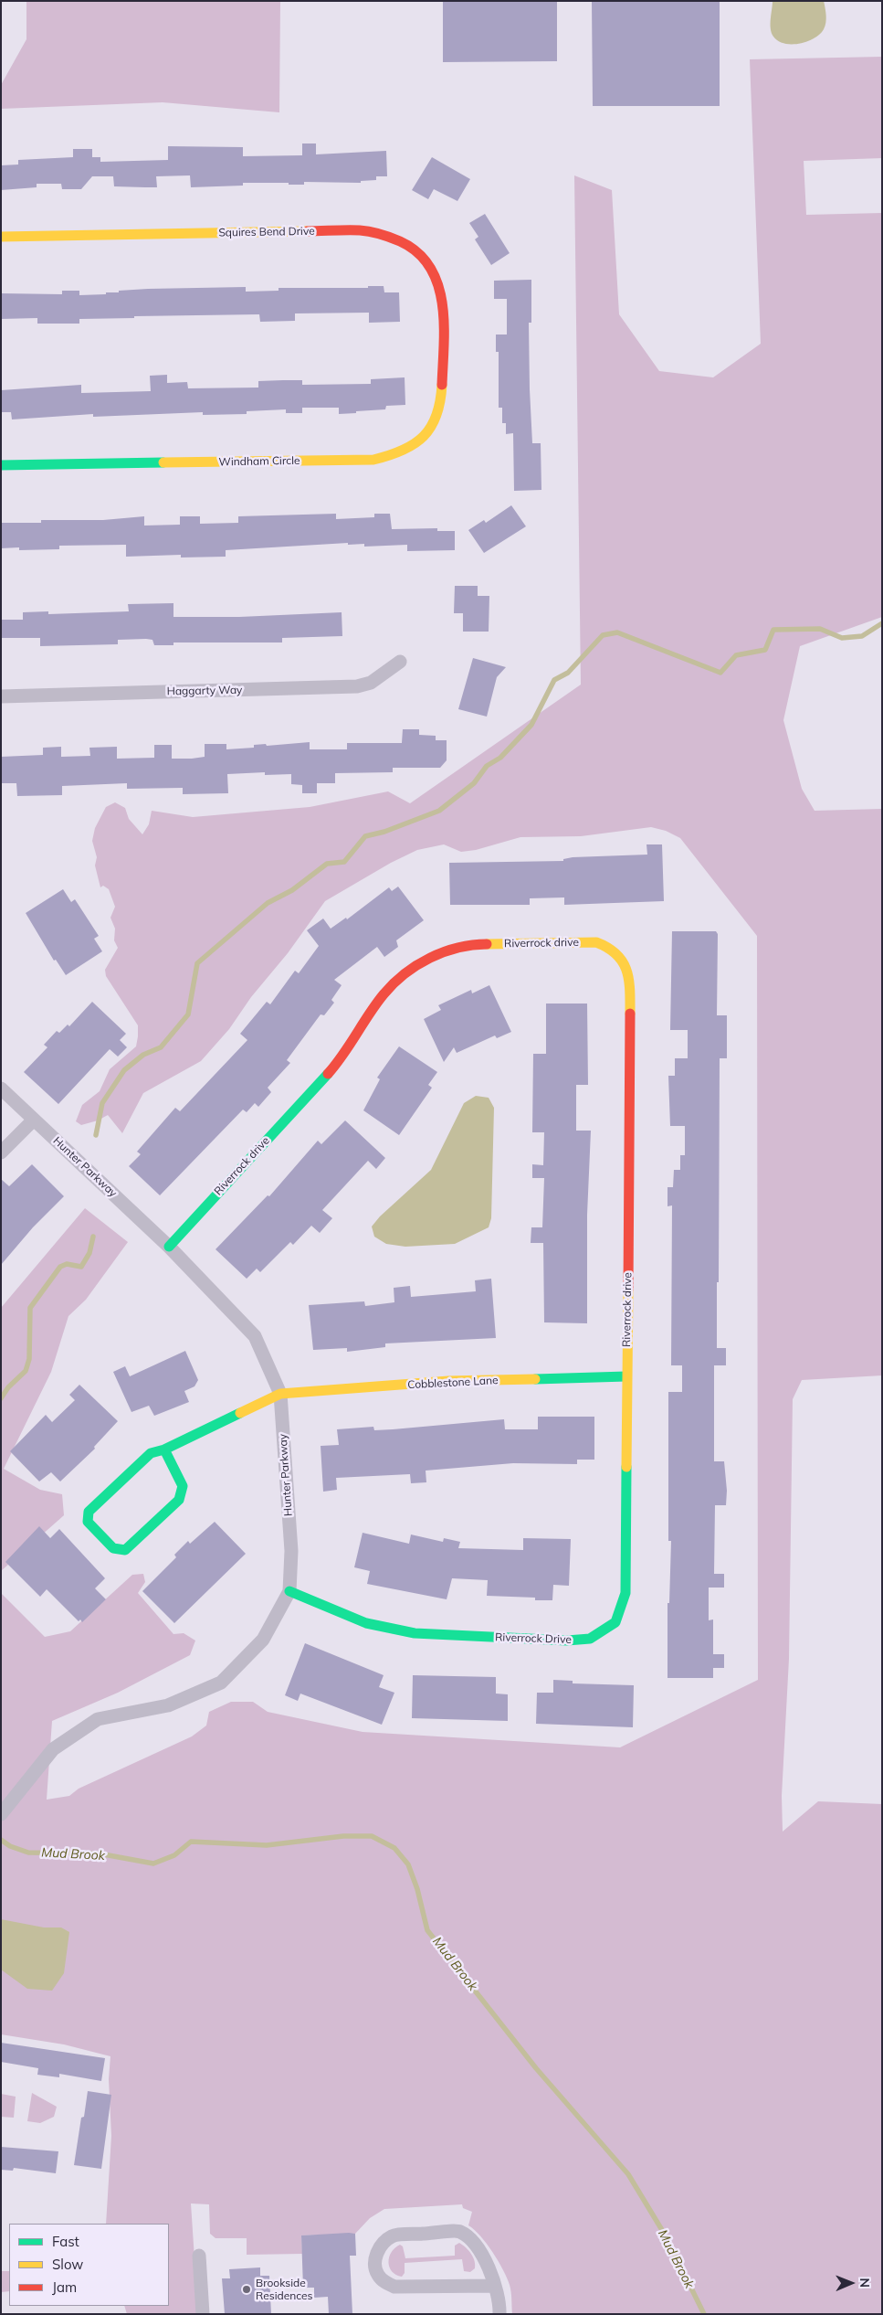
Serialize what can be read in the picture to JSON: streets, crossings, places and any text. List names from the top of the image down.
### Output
{
  "streets": {
    "street": [
      "Squires Bend Drive",
      "Windham Circle",
      "Haggarty Way",
      "Riverrock drive",
      "Hunter Parkway",
      "Cobblestone Lane",
      "Riverrock Drive"
    ]
  },
  "crossings": [
    ["Squires Bend Drive", "Windham Circle"],
    ["Riverrock drive", "Hunter Parkway"],
    ["Riverrock drive", "Cobblestone Lane"],
    ["Riverrock drive", "Riverrock Drive"],
    ["Hunter Parkway", "Cobblestone Lane"],
    ["Hunter Parkway", "Riverrock Drive"],
    ["Cobblestone Lane", "Riverrock Drive"]
  ],
  "water": ["Mud Brook"],
  "places": ["Brookside Residences"],
  "legend": ["Fast", "Slow", "Jam"],
  "north": "right"
}
